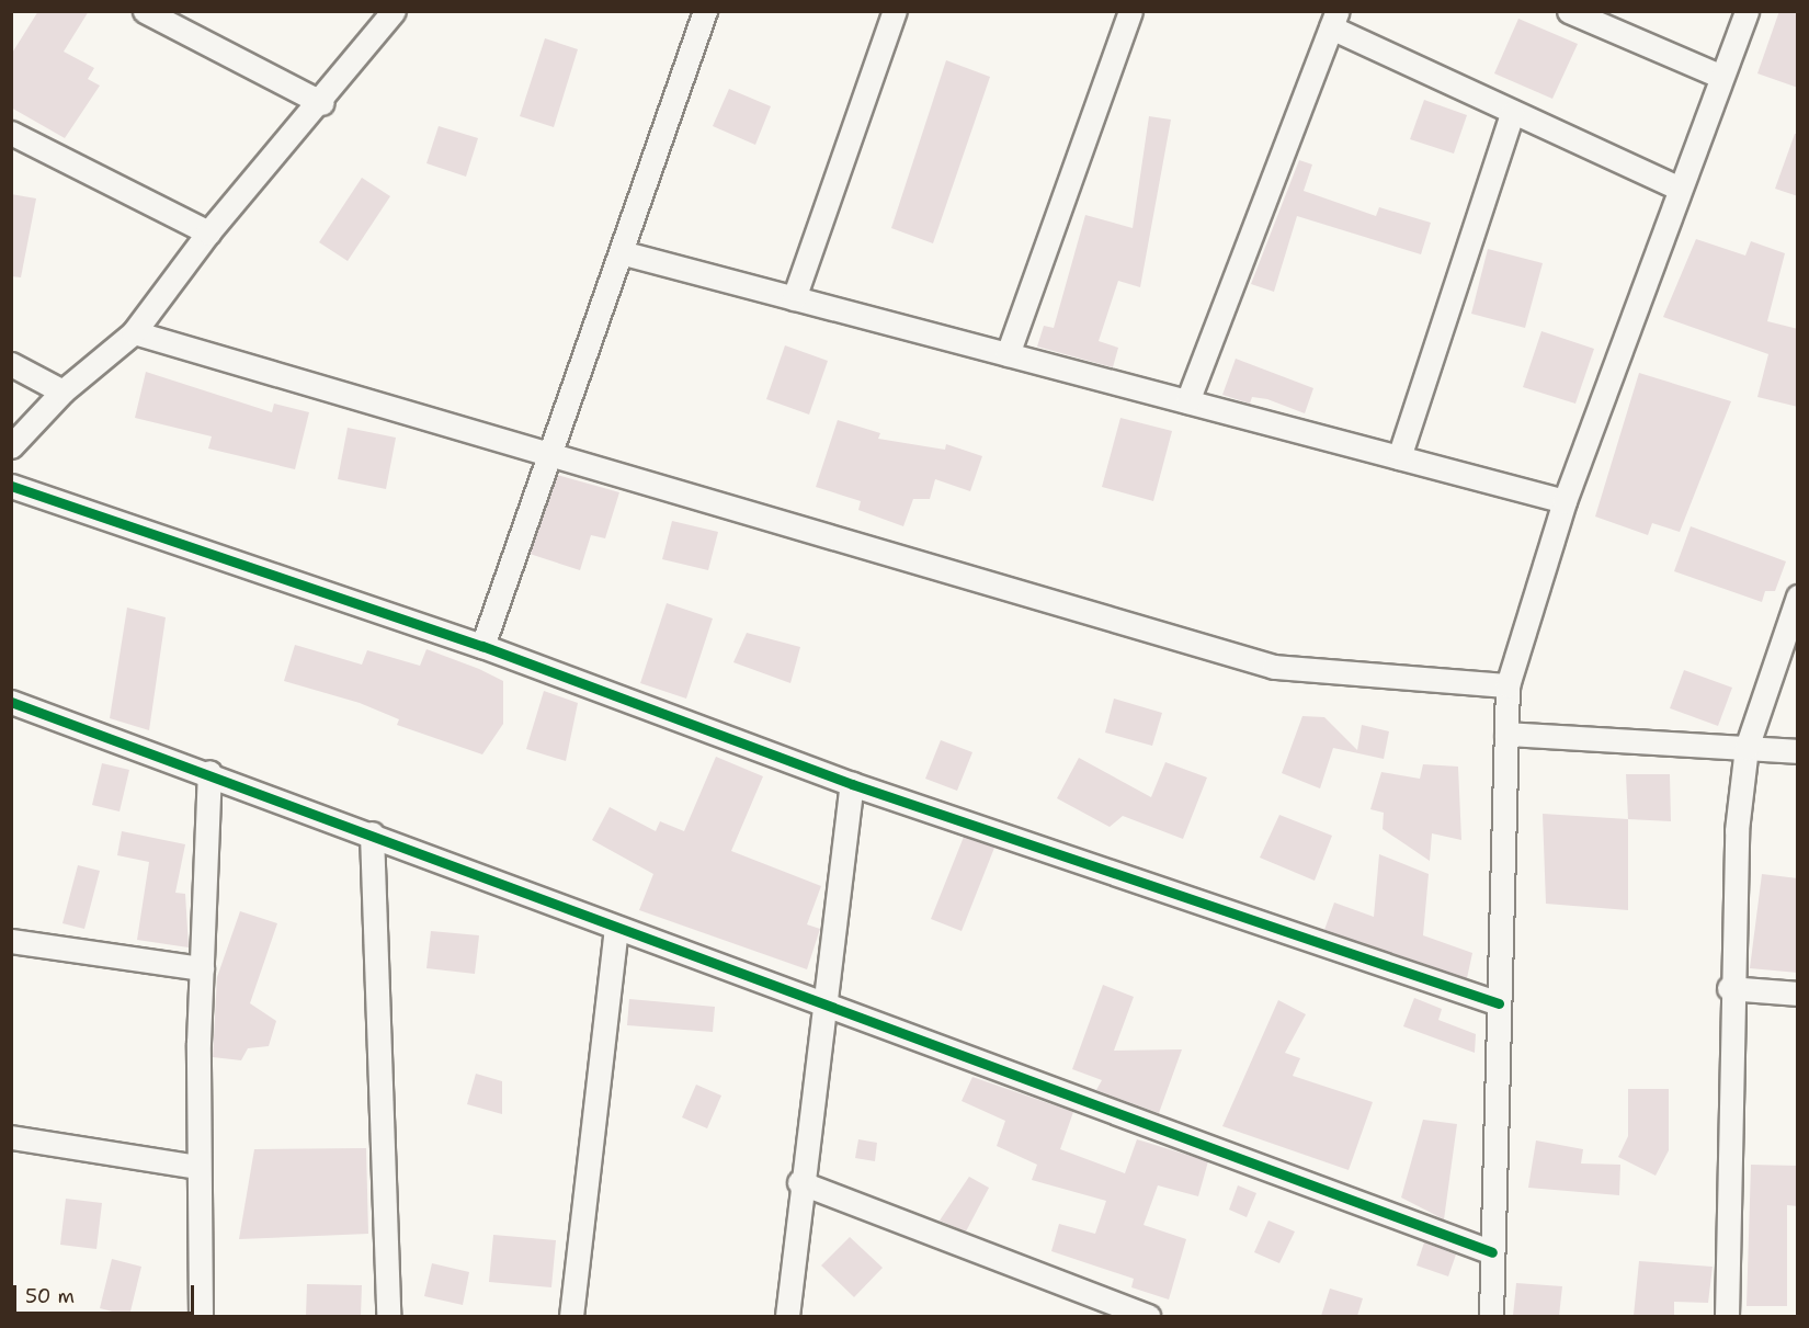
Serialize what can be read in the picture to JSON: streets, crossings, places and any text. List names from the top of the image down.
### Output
{
  "scale_bar": "50 m"
}
